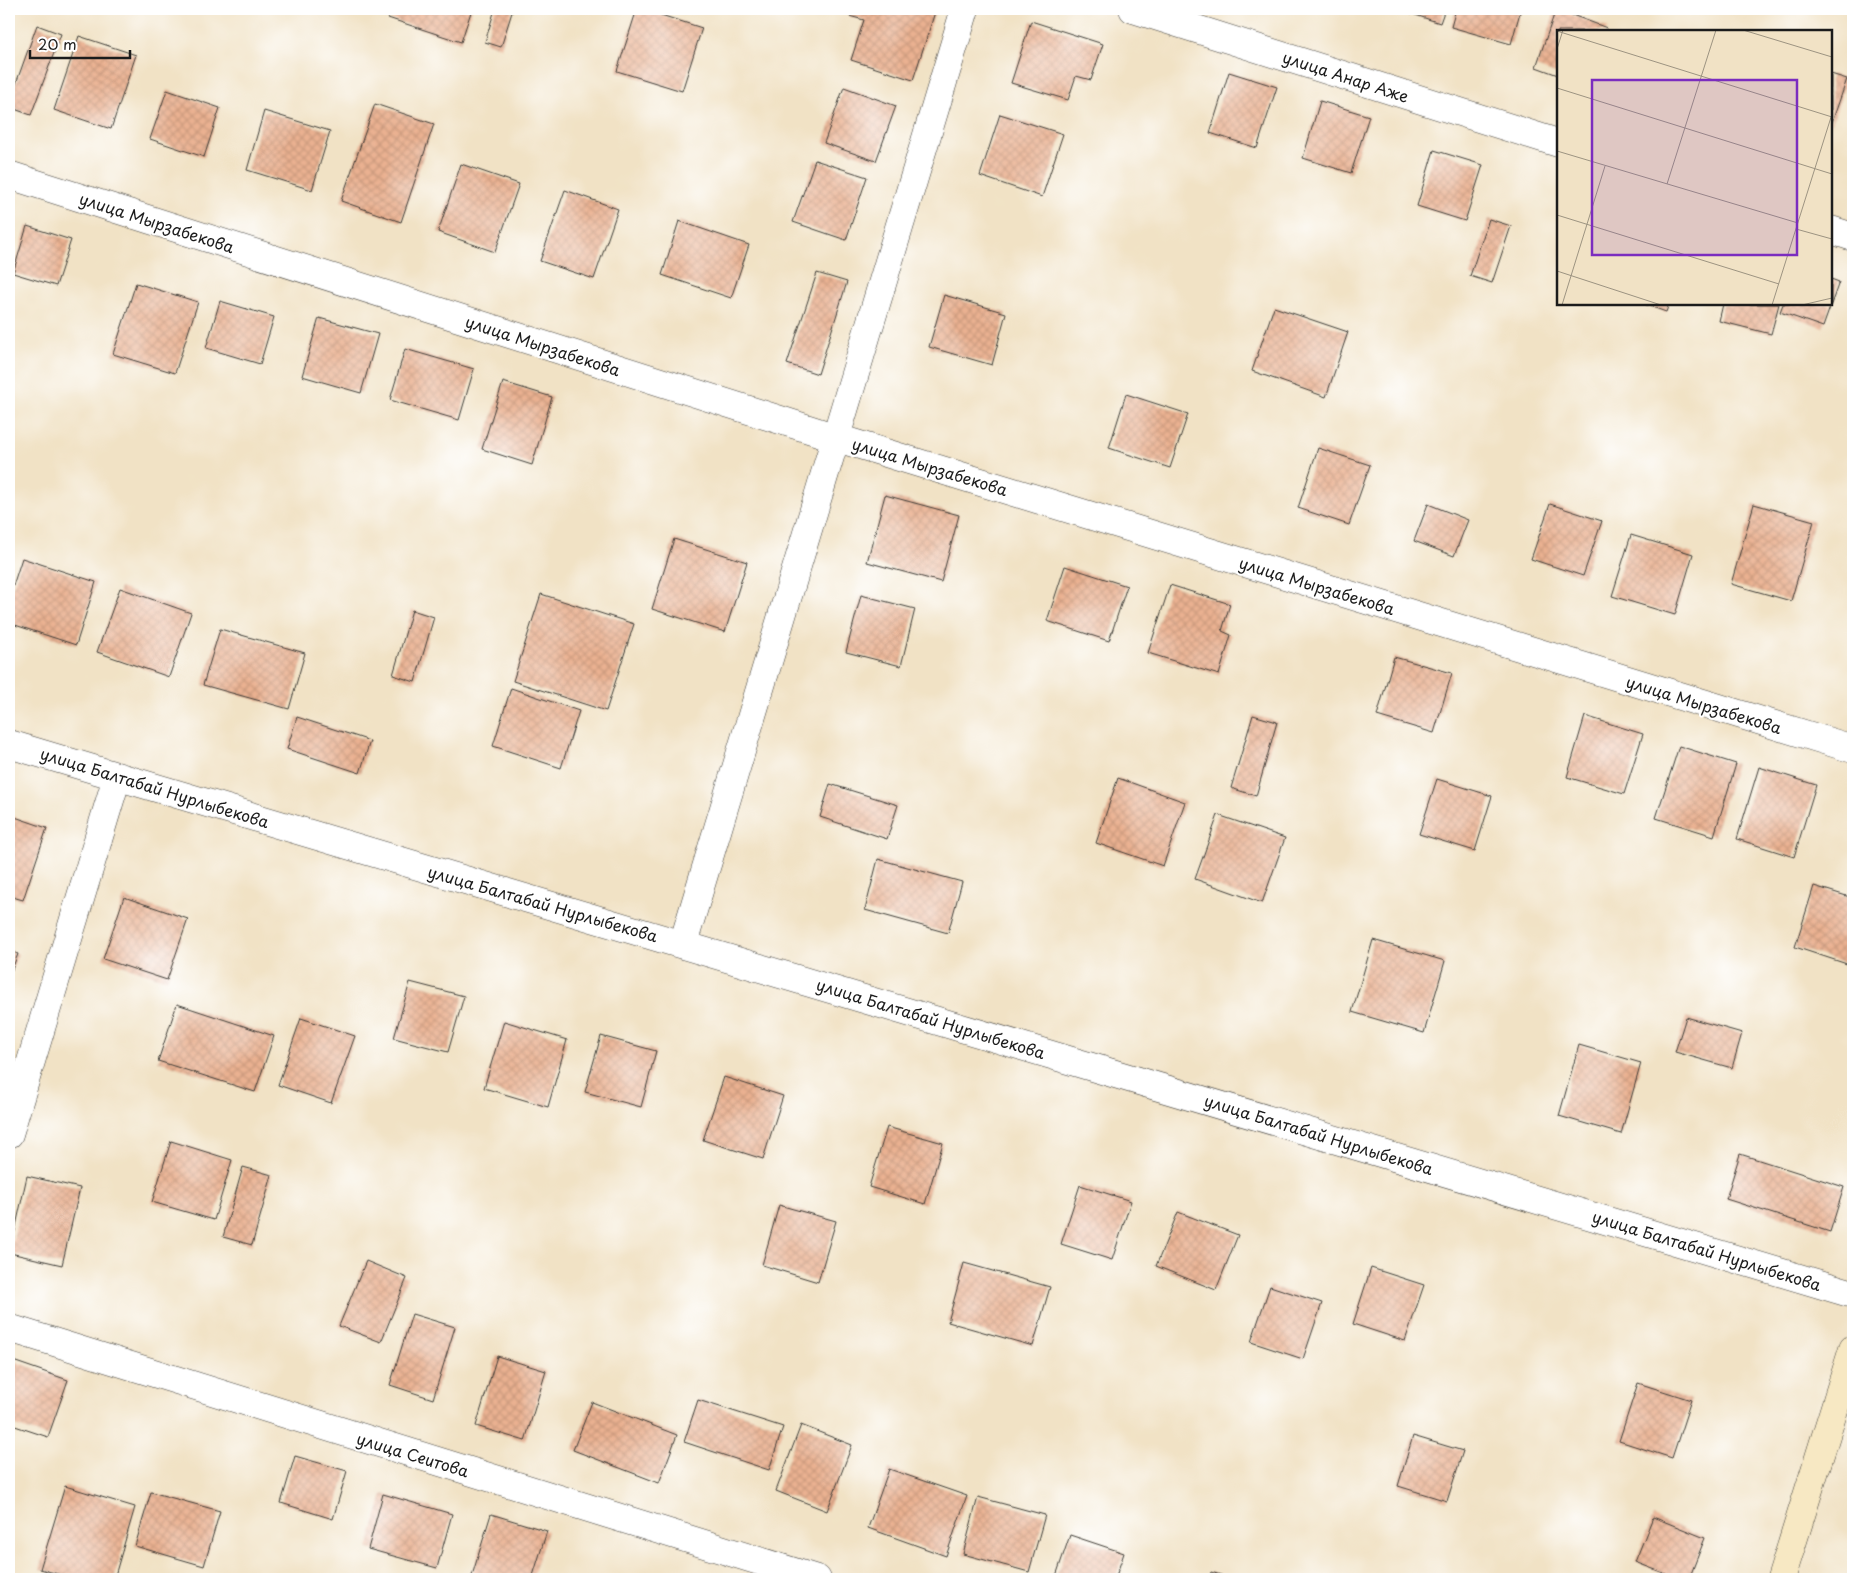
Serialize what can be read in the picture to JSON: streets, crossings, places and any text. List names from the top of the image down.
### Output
{
  "streets": {
    "street": [
      "улица Анар Аже",
      "улица Мырзабекова",
      "улица Балтабай Нурлыбекова",
      "улица Сеитова"
    ]
  },
  "scale_bar": "20 m"
}
